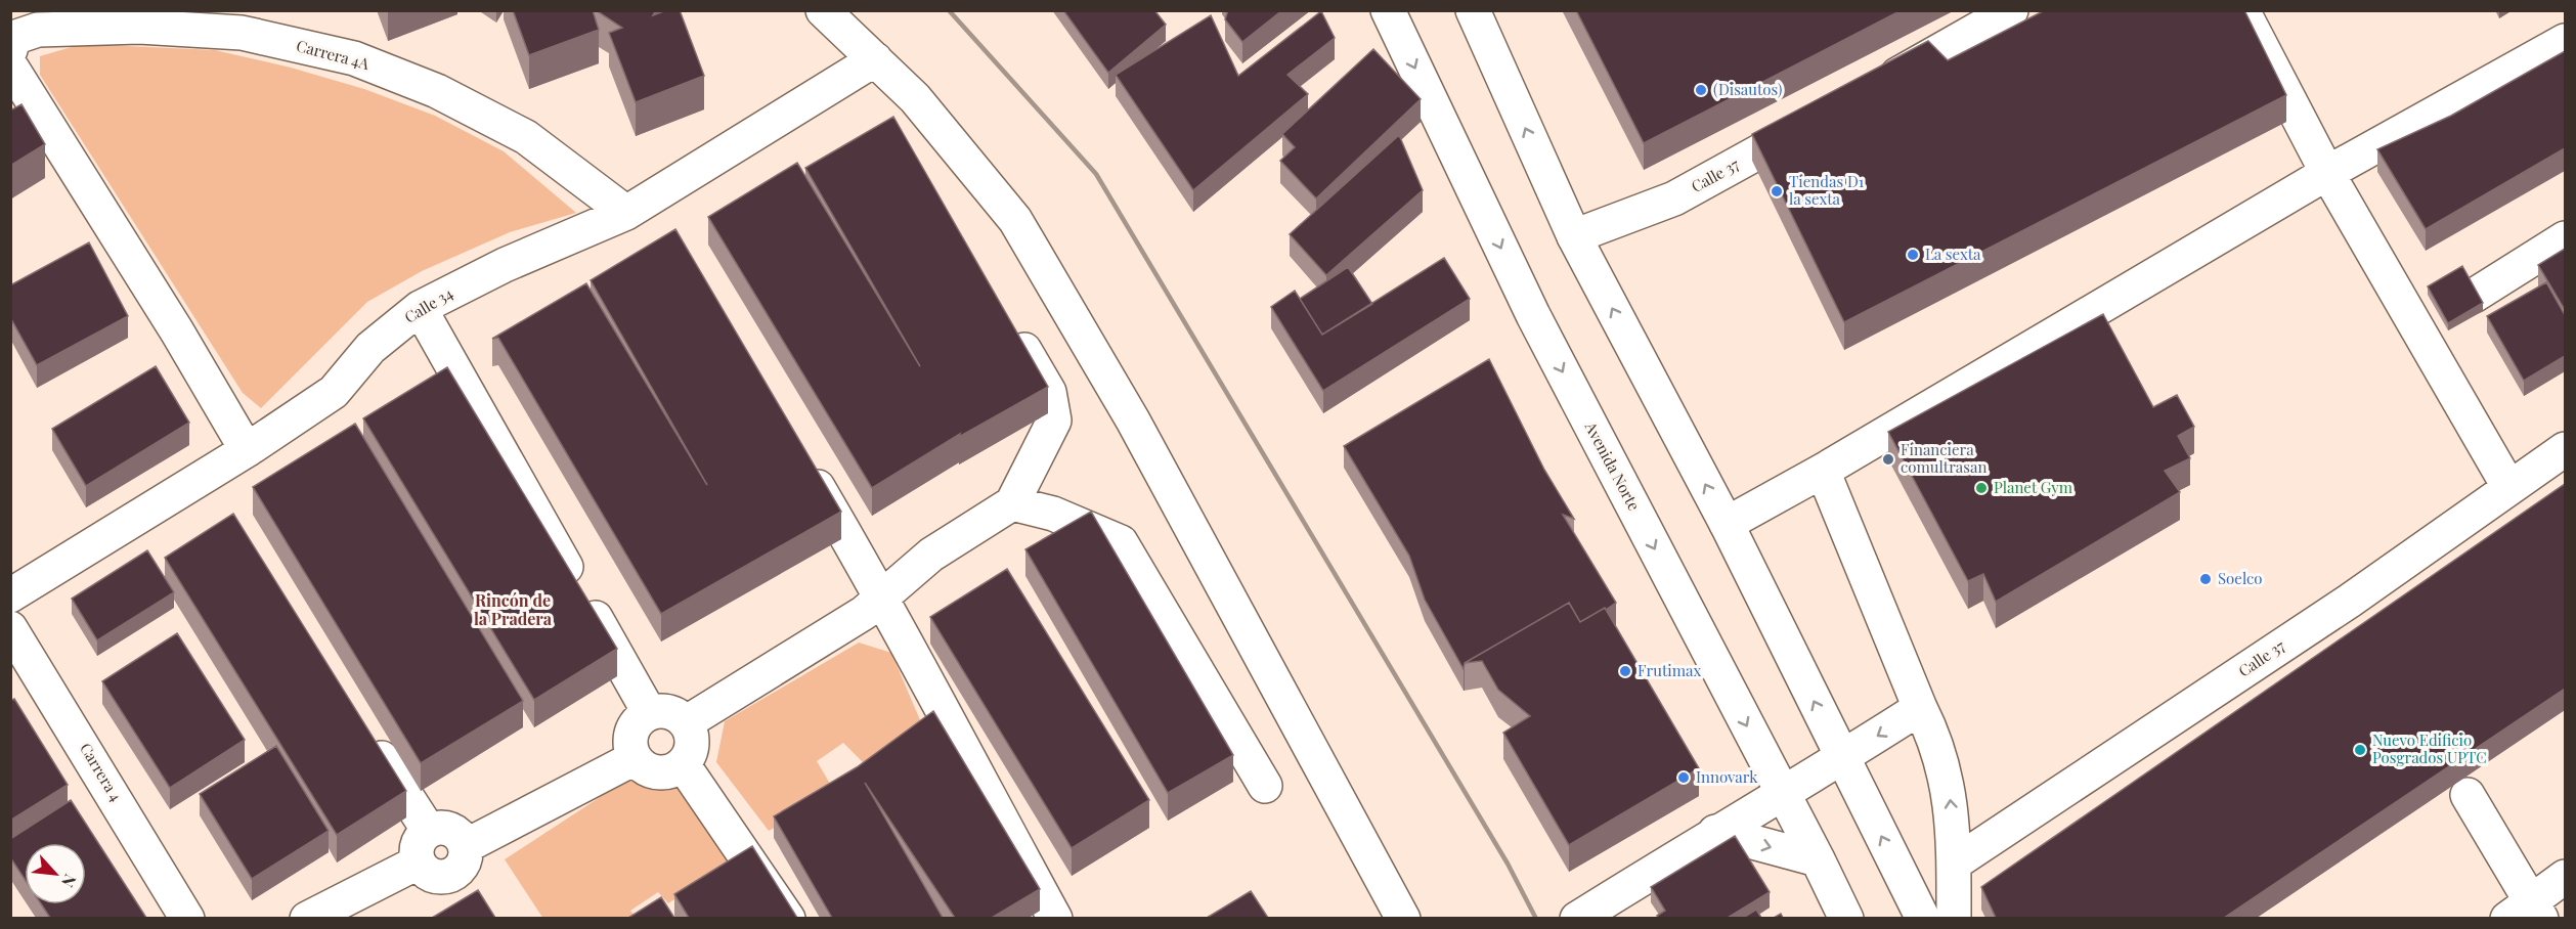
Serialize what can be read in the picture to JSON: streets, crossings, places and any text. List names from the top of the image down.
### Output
{
  "streets": {
    "street": [
      "Carrera 4A",
      "Calle 37",
      "Calle 34",
      "Avenida Norte",
      "Carrera 4"
    ]
  },
  "crossings": [
    ["Carrera 4A", "Calle 34"]
  ],
  "districts": ["Rincón de la Pradera"],
  "places": [
    "(Disautos)",
    "Tiendas D1 la sexta",
    "La sexta",
    "Financiera comultrasan",
    "Planet Gym",
    "Soelco",
    "Frutimax",
    "Nuevo Edificio Posgrados UPTC",
    "Innovark"
  ],
  "north": "bottom right"
}
